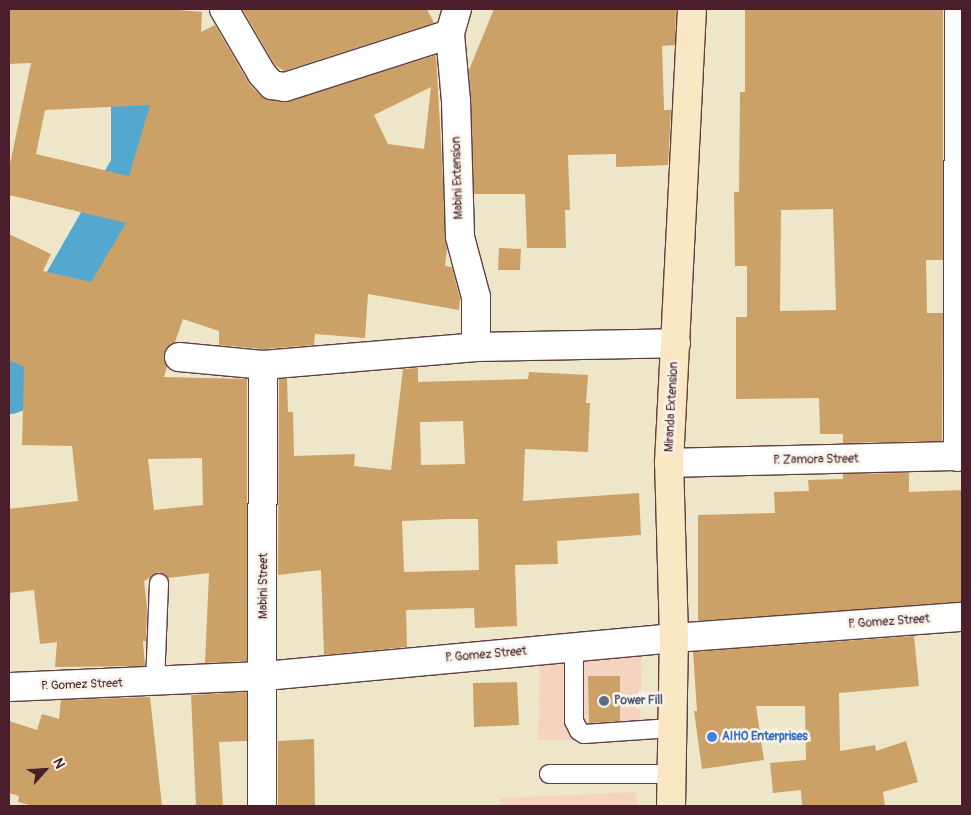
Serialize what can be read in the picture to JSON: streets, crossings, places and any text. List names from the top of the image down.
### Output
{
  "streets": {
    "main road": ["Miranda Extension"],
    "street": [
      "Mabini Extension",
      "P. Zamora Street",
      "Mabini Street",
      "P. Gomez Street"
    ]
  },
  "crossings": [
    ["Miranda Extension", "P. Zamora Street"],
    ["Miranda Extension", "P. Gomez Street"],
    ["Mabini Street", "P. Gomez Street"]
  ],
  "places": ["Power Fill", "AIHO Enterprises"],
  "north": "top right"
}
